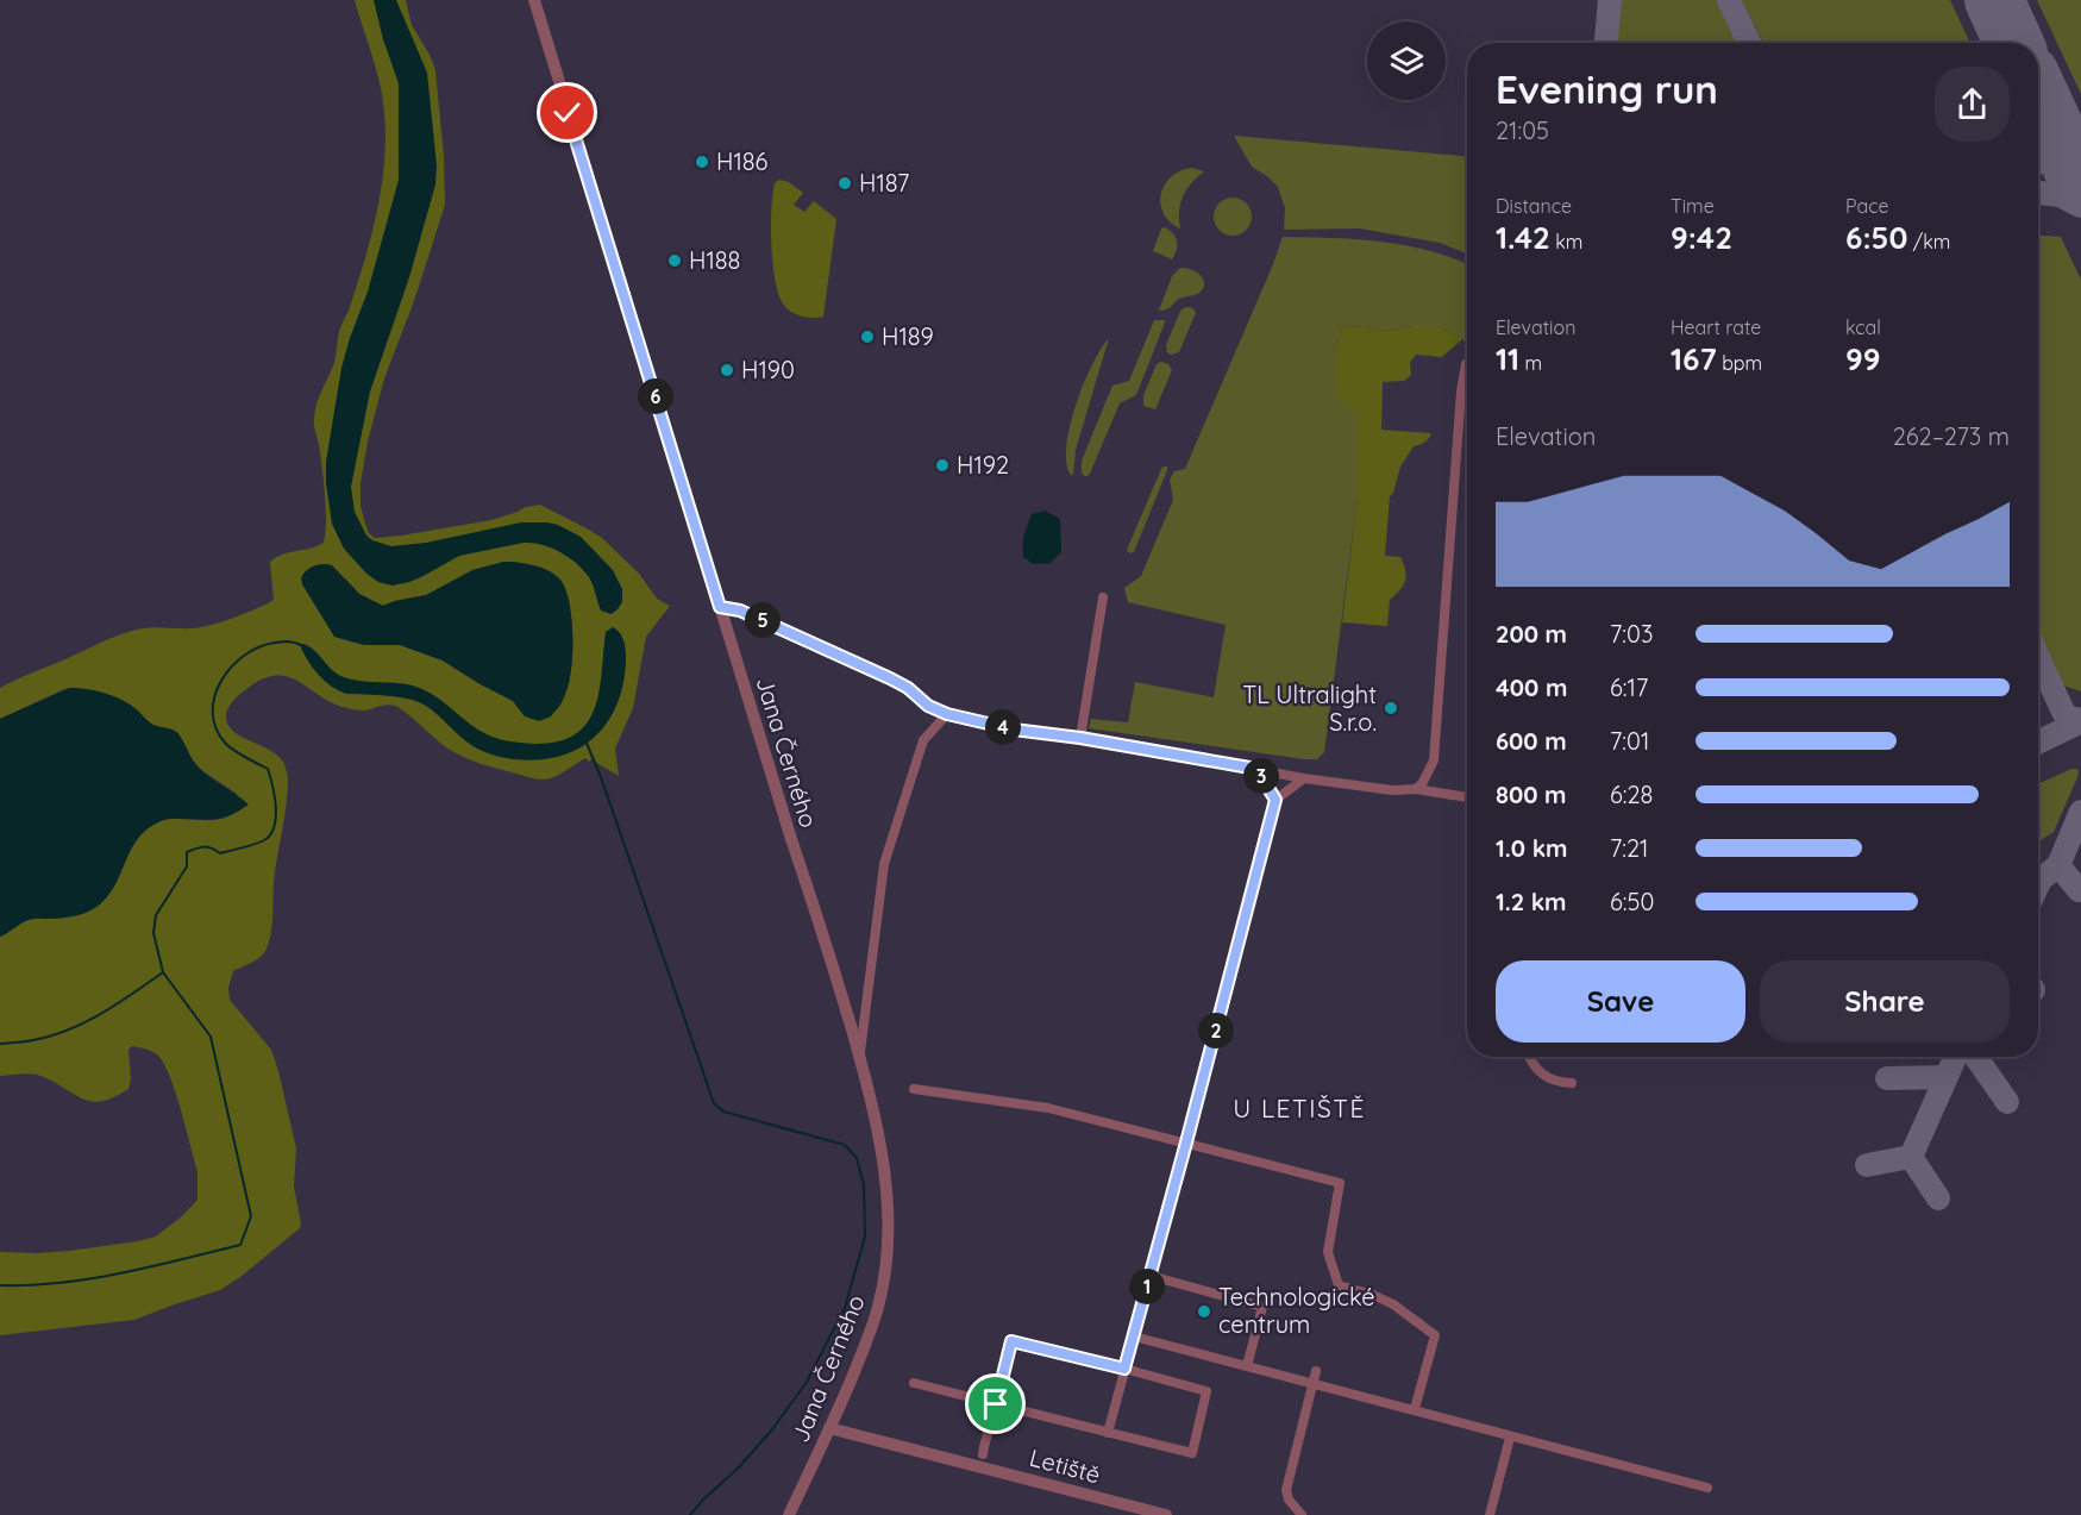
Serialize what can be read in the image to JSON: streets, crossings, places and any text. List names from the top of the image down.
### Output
{
  "streets": {
    "street": ["Jana Černého", "Letiště"]
  },
  "crossings": [
    ["Jana Černého", "Letiště"]
  ],
  "districts": ["U LETIŠTĚ"],
  "places": [
    "H186",
    "H187",
    "H188",
    "H189",
    "H190",
    "H192",
    "TL Ultralight S.r.o.",
    "Technologické centrum"
  ],
  "page": {
    "heading": ["Evening run", "21:05"],
    "stats": [
      ["Distance", "1.42 km"],
      ["Time", "9:42"],
      ["Pace", "6:50 /km"],
      ["Elevation", "11 m"],
      ["Heart rate", "167 bpm"],
      ["kcal", "99"]
    ],
    "pins": [
      "6",
      "5",
      "4",
      "3",
      "2",
      "1"
    ],
    "chart": ["Elevation", "262–273 m"],
    "list": [
      {
        "name": "200 m",
        "note": "7:03"
      },
      {
        "name": "400 m",
        "note": "6:17"
      },
      {
        "name": "600 m",
        "note": "7:01"
      },
      {
        "name": "800 m",
        "note": "6:28"
      },
      {
        "name": "1.0 km",
        "note": "7:21"
      },
      {
        "name": "1.2 km",
        "note": "6:50"
      }
    ],
    "buttons": ["Save", "Share"]
  }
}
